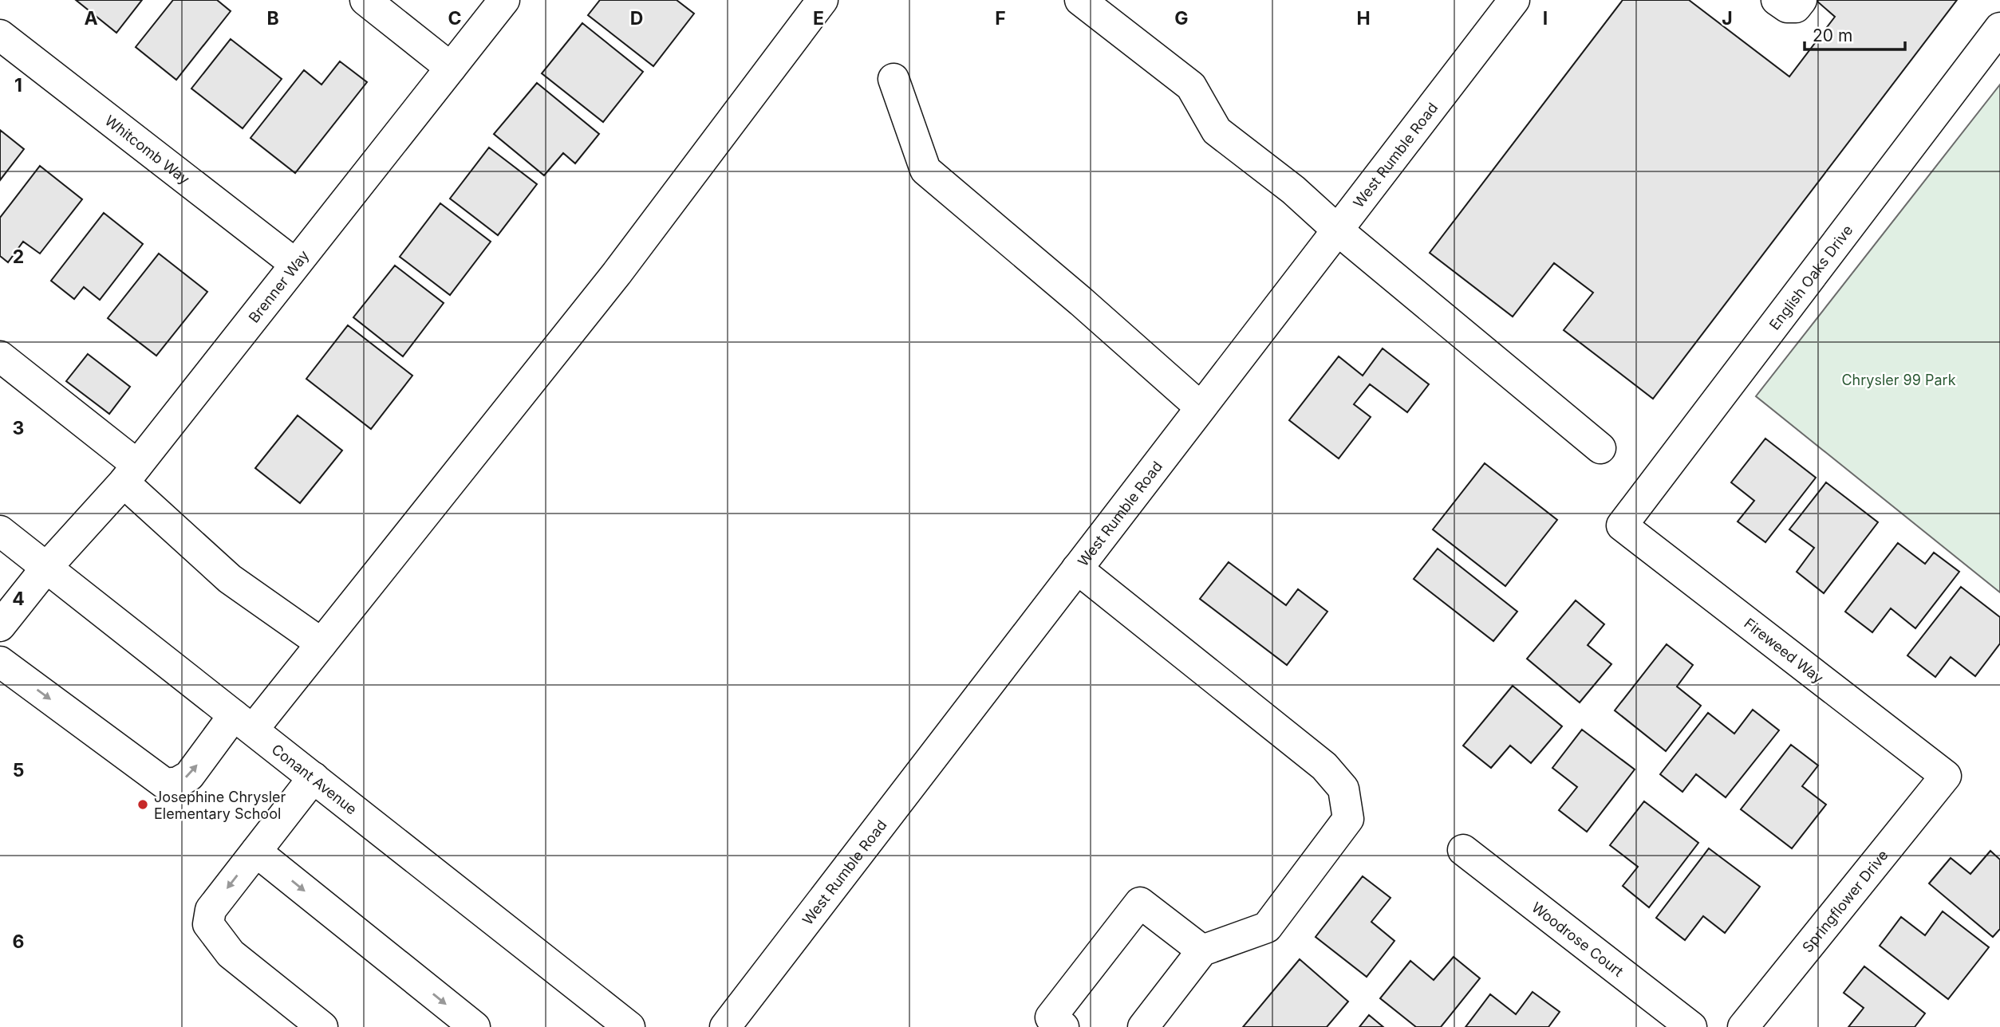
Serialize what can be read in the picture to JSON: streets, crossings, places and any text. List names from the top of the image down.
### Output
{
  "streets": {
    "street": [
      "Whitcomb Way",
      "West Rumble Road",
      "English Oaks Drive",
      "Brenner Way",
      "Fireweed Way",
      "Conant Avenue",
      "Springflower Drive",
      "Woodrose Court"
    ]
  },
  "crossings": [
    ["Whitcomb Way", "Brenner Way"],
    ["English Oaks Drive", "Fireweed Way"],
    ["Brenner Way", "Conant Avenue"],
    ["Fireweed Way", "Springflower Drive"]
  ],
  "parks": ["Chrysler 99 Park"],
  "places": ["Josephine Chrysler Elementary School"],
  "scale_bar": "20 m",
  "grid": {
    "columns": [
      "A",
      "B",
      "C",
      "D",
      "E",
      "F",
      "G",
      "H",
      "I",
      "J"
    ],
    "rows": [
      "1",
      "2",
      "3",
      "4",
      "5",
      "6"
    ]
  }
}
